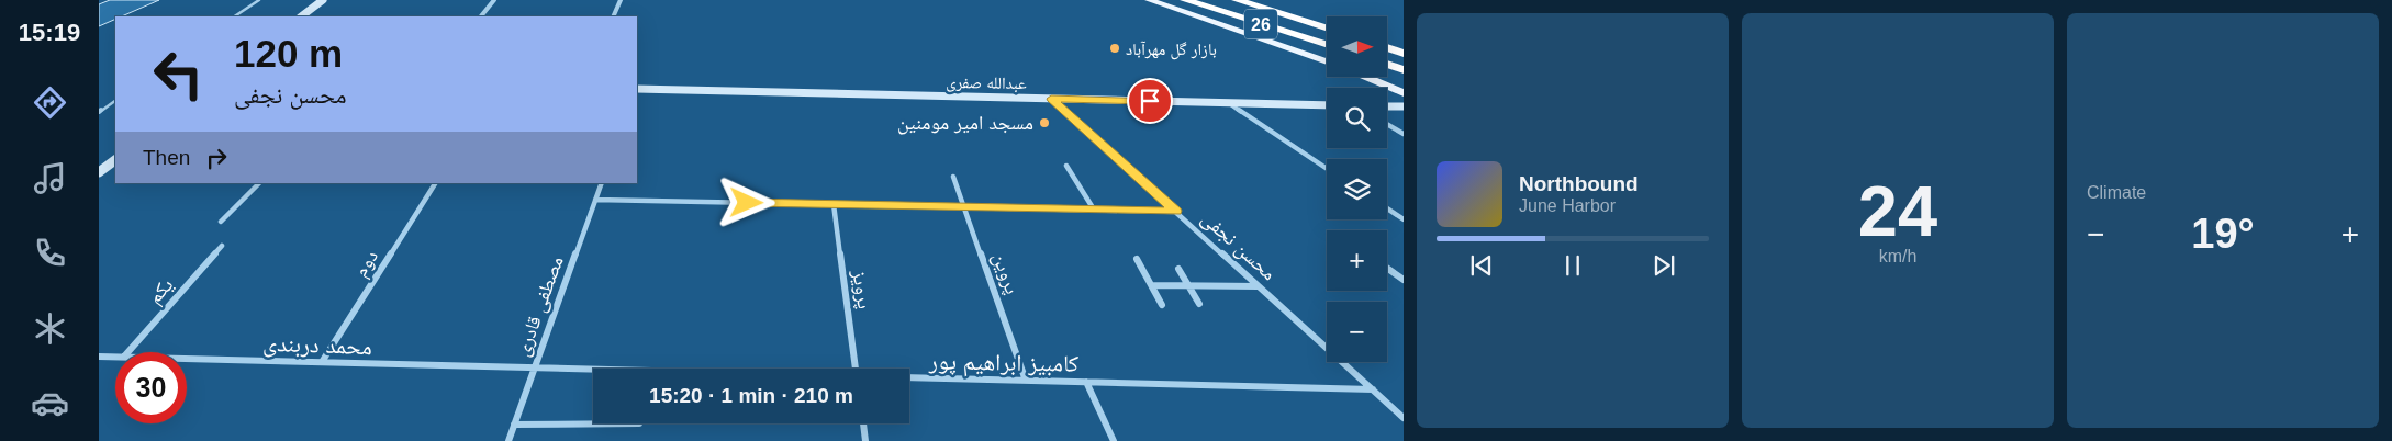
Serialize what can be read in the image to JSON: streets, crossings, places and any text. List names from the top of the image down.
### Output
{
  "streets": {
    "highway": ["26"],
    "street": [
      "عبدالله صفری",
      "محسن نجفی",
      "دوم",
      "پروین",
      "پرویز",
      "یکم",
      "مصطفی قادری",
      "محمد دربندی",
      "کامبیز ابراهیم پور"
    ]
  },
  "crossings": [
    ["عبدالله صفری", "محسن نجفی"],
    ["محسن نجفی", "کامبیز ابراهیم پور"],
    ["دوم", "محمد دربندی"],
    ["پروین", "کامبیز ابراهیم پور"],
    ["مصطفی قادری", "محمد دربندی"],
    ["مصطفی قادری", "کامبیز ابراهیم پور"],
    ["محمد دربندی", "کامبیز ابراهیم پور"]
  ],
  "places": ["بازار گل مهرآباد", "مسجد امیر مومنین"],
  "north": "right",
  "page": {
    "tabs": "15:19",
    "tile": [
      ["24", "km/h"],
      "Climate"
    ],
    "map_buttons": ["+", "−"],
    "turn": ["120 m", "محسن نجفی"],
    "then": "Then",
    "song": ["Northbound", "June Harbor"],
    "heat": ["−", "19°", "+"],
    "limit": "30",
    "trip": "15:20 · 1 min · 210 m"
  }
}
